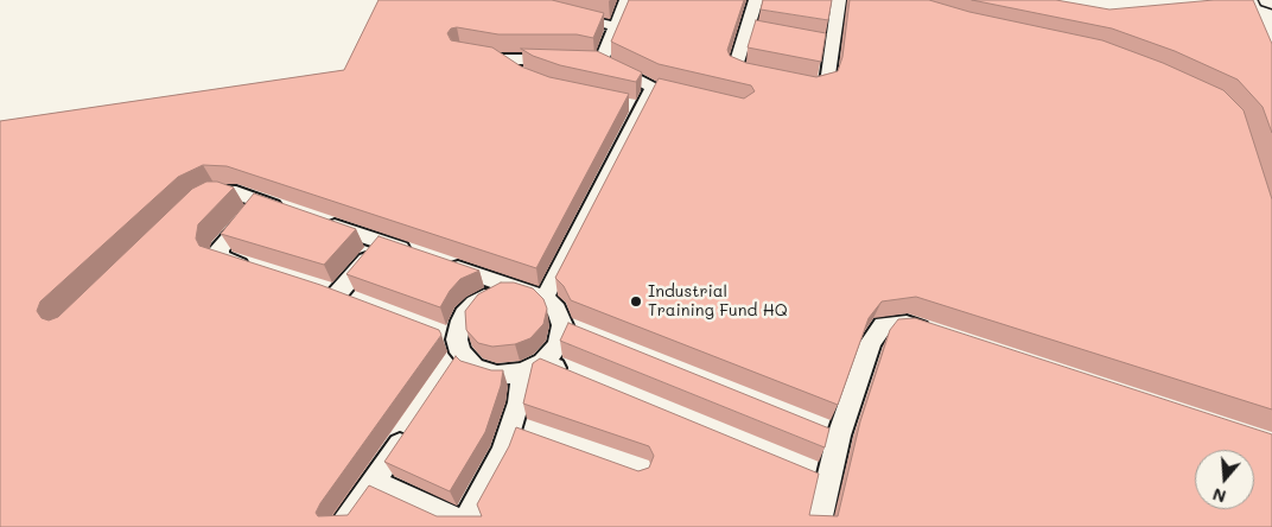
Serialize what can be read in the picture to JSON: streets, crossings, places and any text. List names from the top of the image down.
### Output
{
  "places": ["Industrial Training Fund HQ"],
  "north": "bottom"
}
